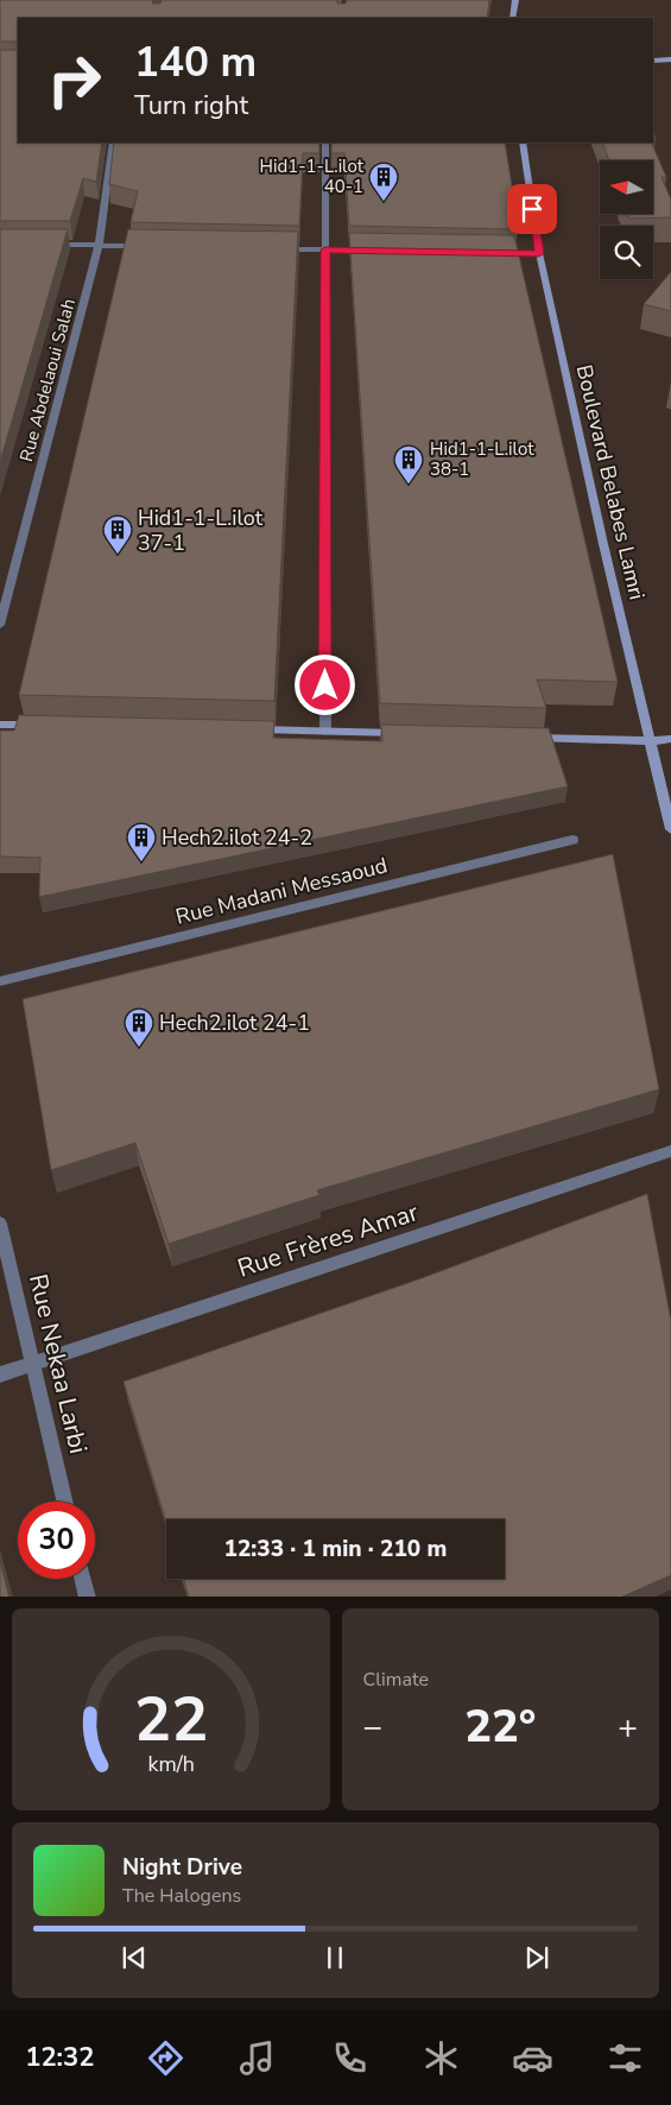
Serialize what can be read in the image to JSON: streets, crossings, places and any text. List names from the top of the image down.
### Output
{
  "streets": {
    "main road": ["Boulevard Belabes Lamri"],
    "street": [
      "Rue Abdelaoui Salah",
      "Rue Madani Messaoud",
      "Rue Frères Amar",
      "Rue Nekaa Larbi"
    ]
  },
  "crossings": [
    ["Rue Frères Amar", "Rue Nekaa Larbi"]
  ],
  "places": {
    "building": [
      "Hid1-1-L.ilot 40-1",
      "Hid1-1-L.ilot 38-1",
      "Hid1-1-L.ilot 37-1",
      "Hech2.ilot 24-2",
      "Hech2.ilot 24-1"
    ]
  },
  "north": "left",
  "page": {
    "turn": ["140 m", "Turn right"],
    "limit": "30",
    "trip": "12:33 · 1 min · 210 m",
    "tile": "Climate",
    "heat": ["−", "22°", "+"],
    "song": ["Night Drive", "The Halogens"],
    "tabs": "12:32",
    "gauge": ["22", "km/h"]
  }
}
